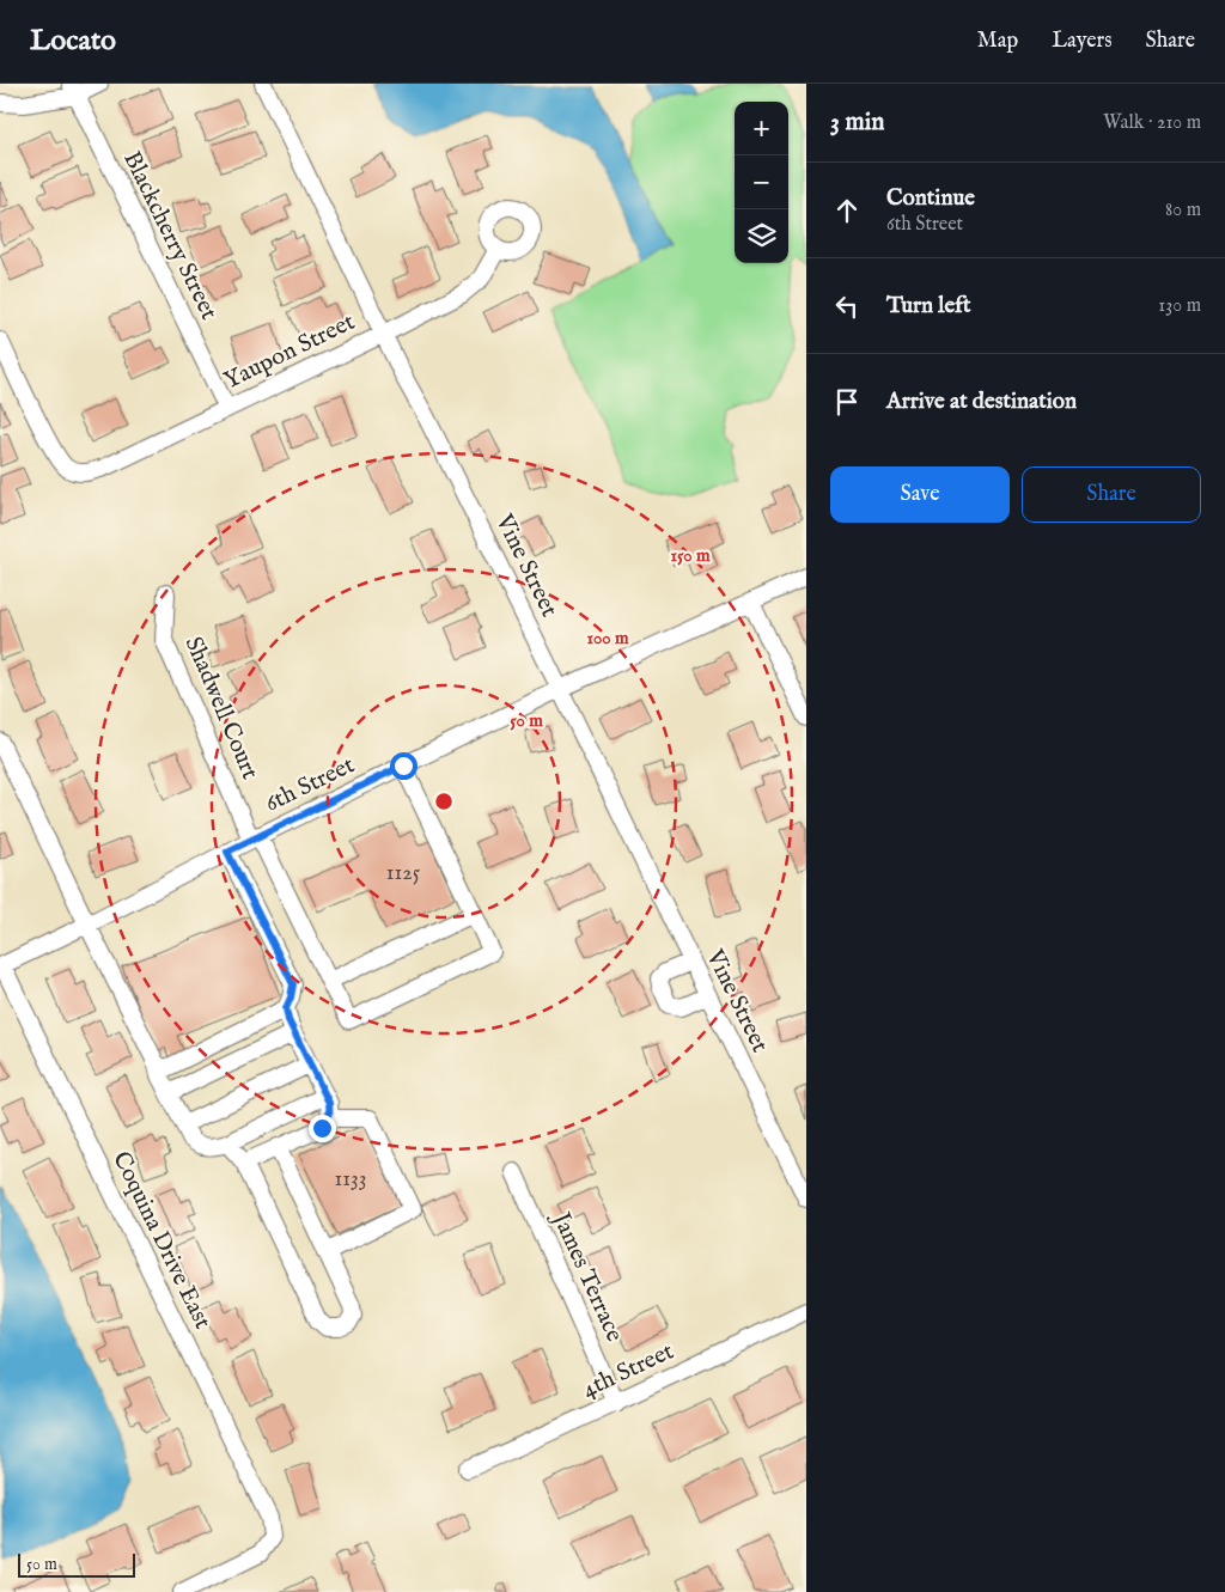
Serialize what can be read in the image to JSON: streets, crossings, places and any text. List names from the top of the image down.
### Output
{
  "streets": {
    "street": [
      "Blackcherry Street",
      "Yaupon Street",
      "Vine Street",
      "Shadwell Court",
      "6th Street",
      "Coquina Drive East",
      "James Terrace",
      "4th Street"
    ]
  },
  "crossings": [
    ["Blackcherry Street", "Yaupon Street"],
    ["Yaupon Street", "Vine Street"],
    ["Vine Street", "6th Street"],
    ["Shadwell Court", "6th Street"],
    ["6th Street", "Coquina Drive East"],
    ["James Terrace", "4th Street"]
  ],
  "house_numbers": ["1125", "1133"],
  "scale_bar": "50 m",
  "page": {
    "header": "Locato",
    "nav": ["Map", "Layers", "Share"],
    "heading": ["3 min", "Walk · 210 m"],
    "map_buttons": ["+", "−"],
    "list": [
      ["Continue", "6th Street", "80 m"],
      ["Turn left", "130 m"],
      "Arrive at destination"
    ],
    "buttons": ["Save", "Share"],
    "scale": "50 m"
  },
  "rings": ["150 m", "100 m", "50 m"]
}
